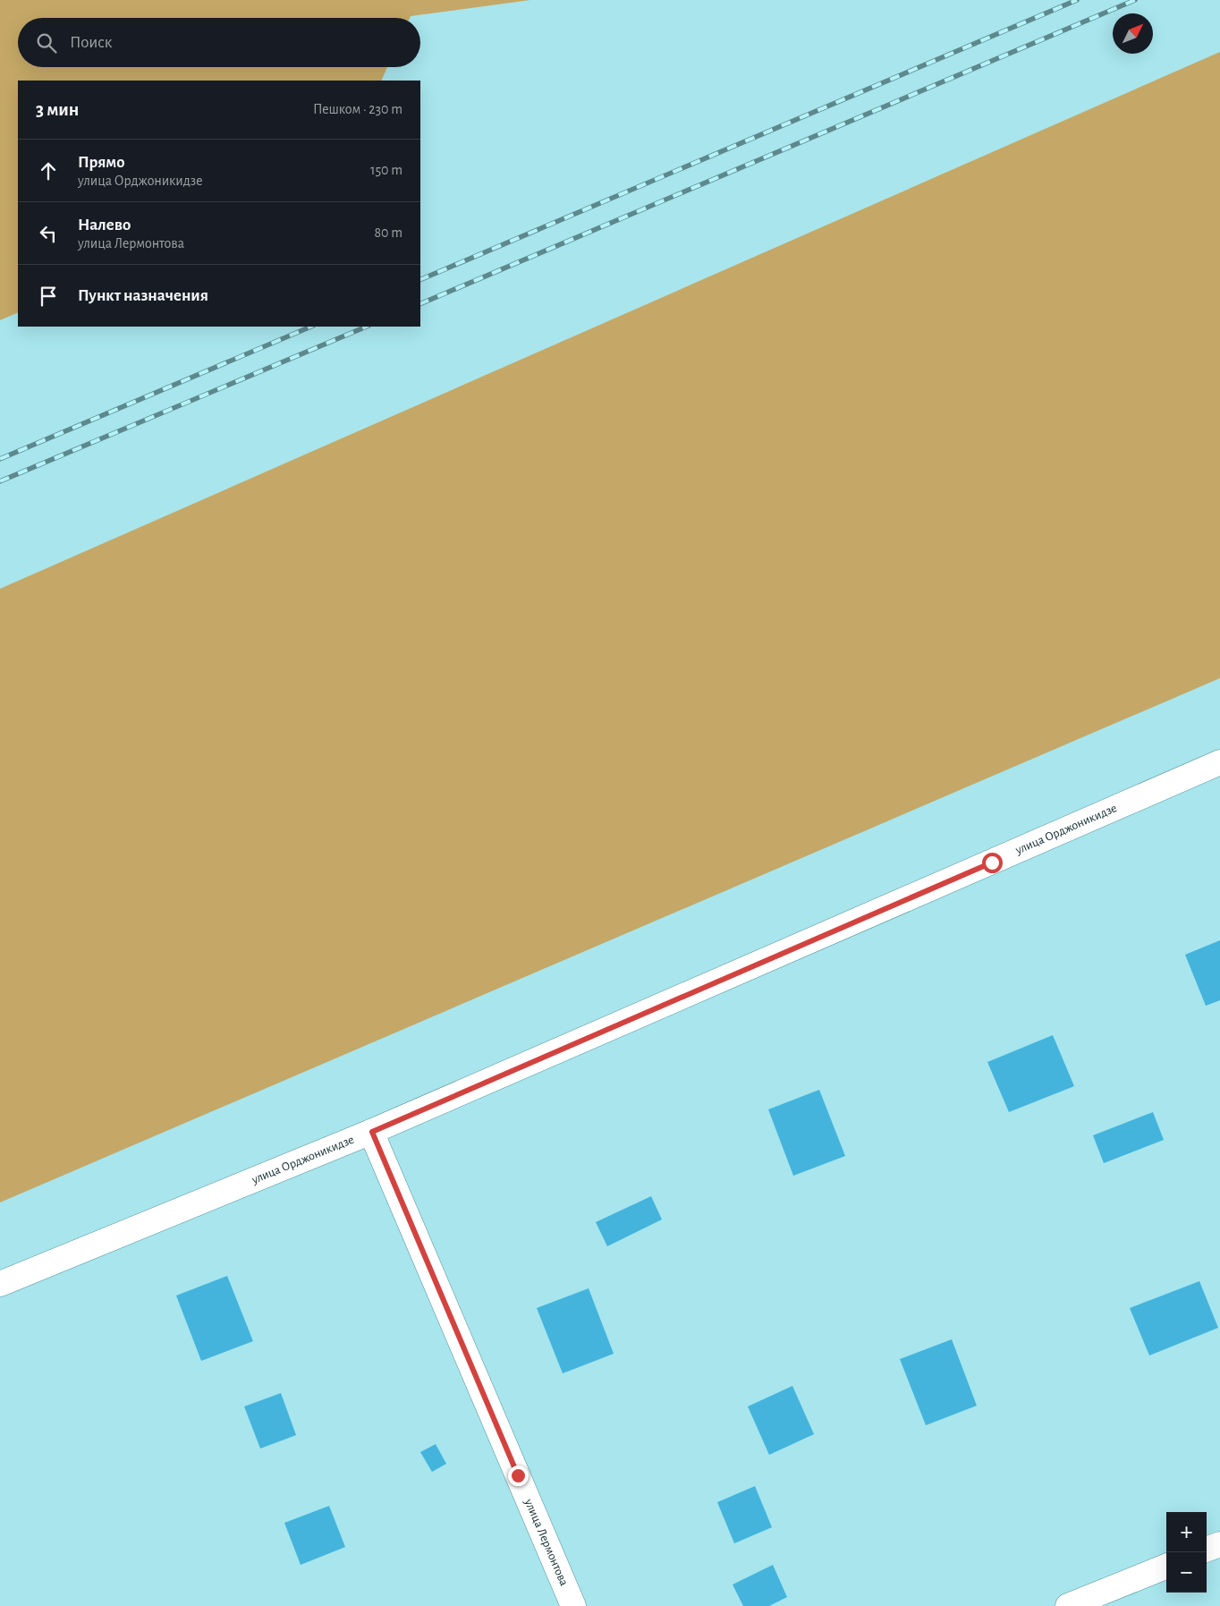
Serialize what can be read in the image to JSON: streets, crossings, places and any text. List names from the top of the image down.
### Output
{
  "streets": {
    "street": ["улица Орджоникидзе", "улица Лермонтова"]
  },
  "crossings": [
    ["улица Орджоникидзе", "улица Лермонтова"]
  ],
  "north": "top right",
  "page": {
    "search": "Поиск",
    "heading": ["3 мин", "Пешком · 230 m"],
    "list": [
      ["Прямо", "улица Орджоникидзе", "150 m"],
      ["Налево", "улица Лермонтова", "80 m"],
      "Пункт назначения"
    ],
    "map_buttons": ["+", "−"]
  }
}
